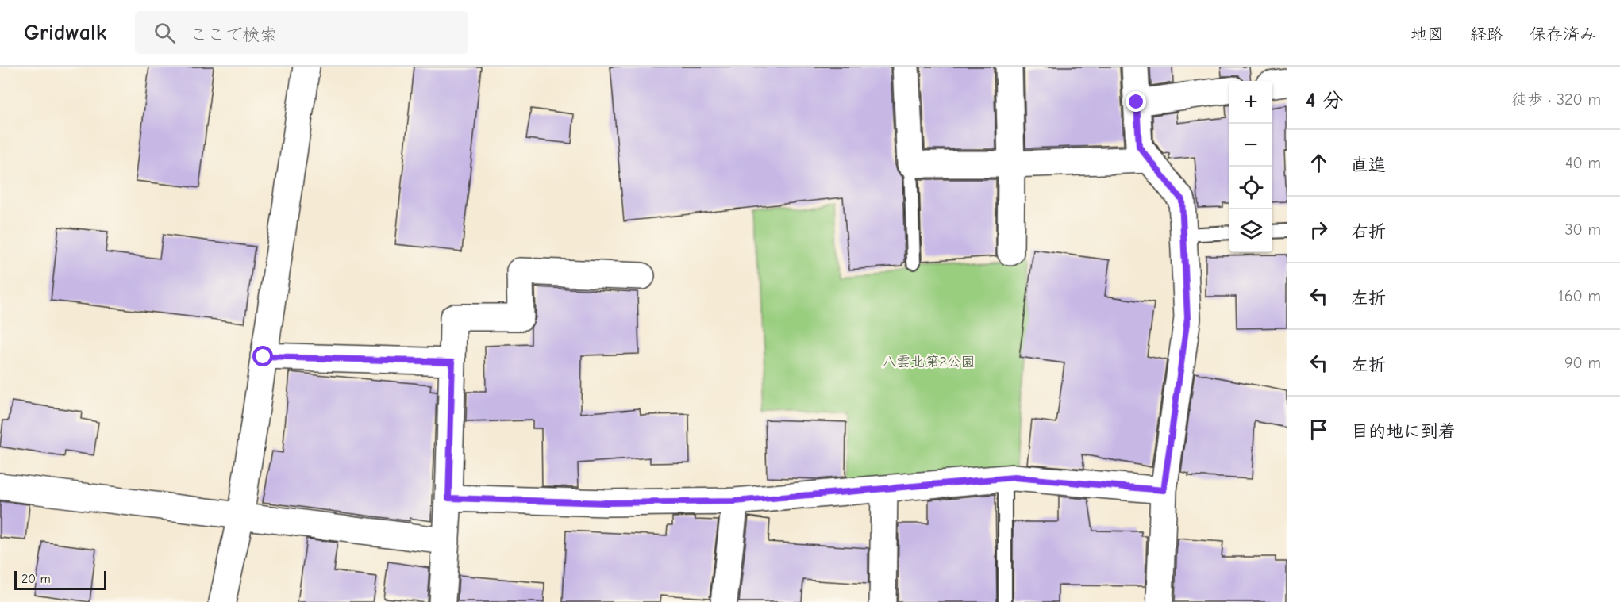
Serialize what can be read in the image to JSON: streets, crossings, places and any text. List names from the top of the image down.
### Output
{
  "parks": ["八雲北第2公園"],
  "scale_bar": "20 m",
  "page": {
    "header": "Gridwalk",
    "search": "ここで検索",
    "nav": ["地図", "経路", "保存済み"],
    "heading": ["4 分", "徒歩 · 320 m"],
    "map_buttons": ["+", "−"],
    "list": [
      ["直進", "40 m"],
      ["右折", "30 m"],
      ["左折", "160 m"],
      ["左折", "90 m"],
      "目的地に到着"
    ],
    "scale": "20 m"
  }
}
